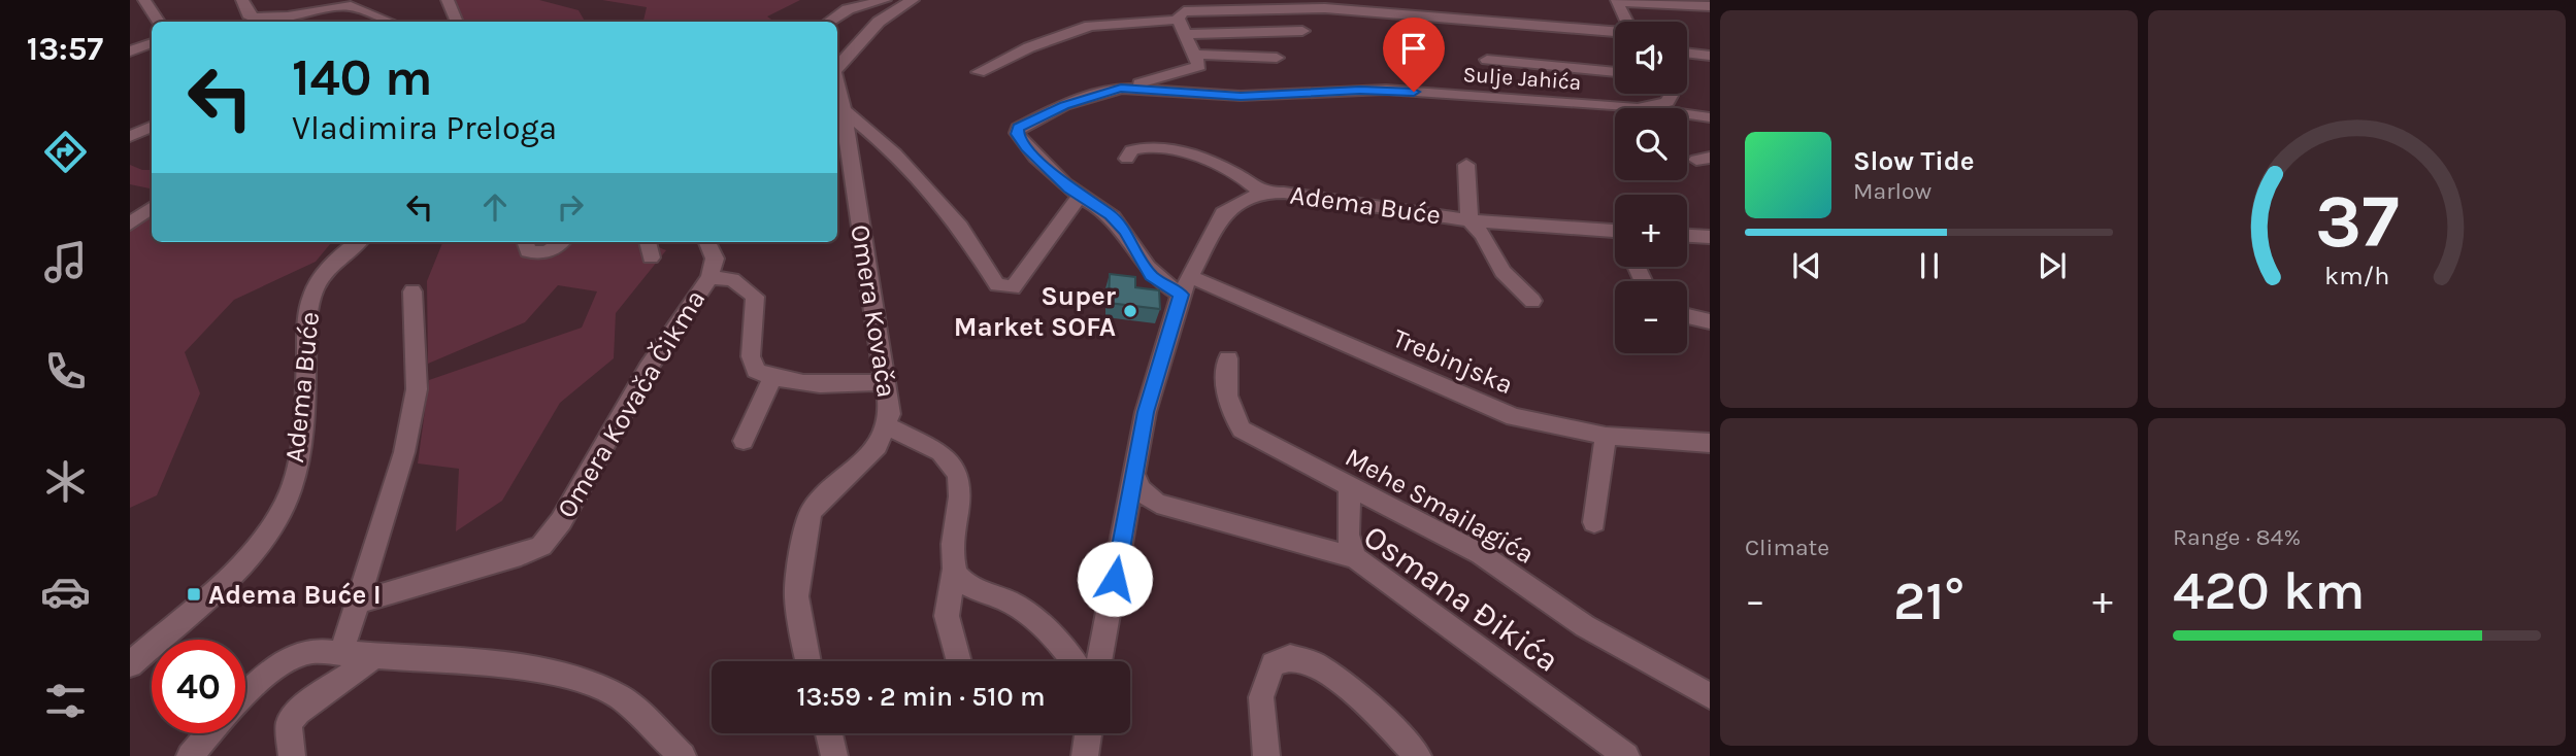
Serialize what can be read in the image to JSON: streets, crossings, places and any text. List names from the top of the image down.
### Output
{
  "streets": {
    "street": [
      "Sulje Jahića",
      "Adema Buće",
      "Omera Kovača",
      "Trebinjska",
      "Omera Kovača Čikma",
      "Mehe Smailagića",
      "Osmana Đikića"
    ]
  },
  "crossings": [
    ["Adema Buće", "Trebinjska"],
    ["Adema Buće", "Osmana Đikića"]
  ],
  "places": {
    "other": ["Super Market SOFA"],
    "transit": ["Adema Buće I"]
  },
  "page": {
    "tabs": "13:57",
    "map_buttons": ["+", "−"],
    "turn": ["140 m", "Vladimira Preloga"],
    "song": ["Slow Tide", "Marlow"],
    "tile": [
      "Climate",
      ["Range · 84%", "420 km"]
    ],
    "heat": ["−", "21°", "+"],
    "limit": "40",
    "trip": "13:59 · 2 min · 510 m",
    "gauge": ["37", "km/h"]
  }
}
